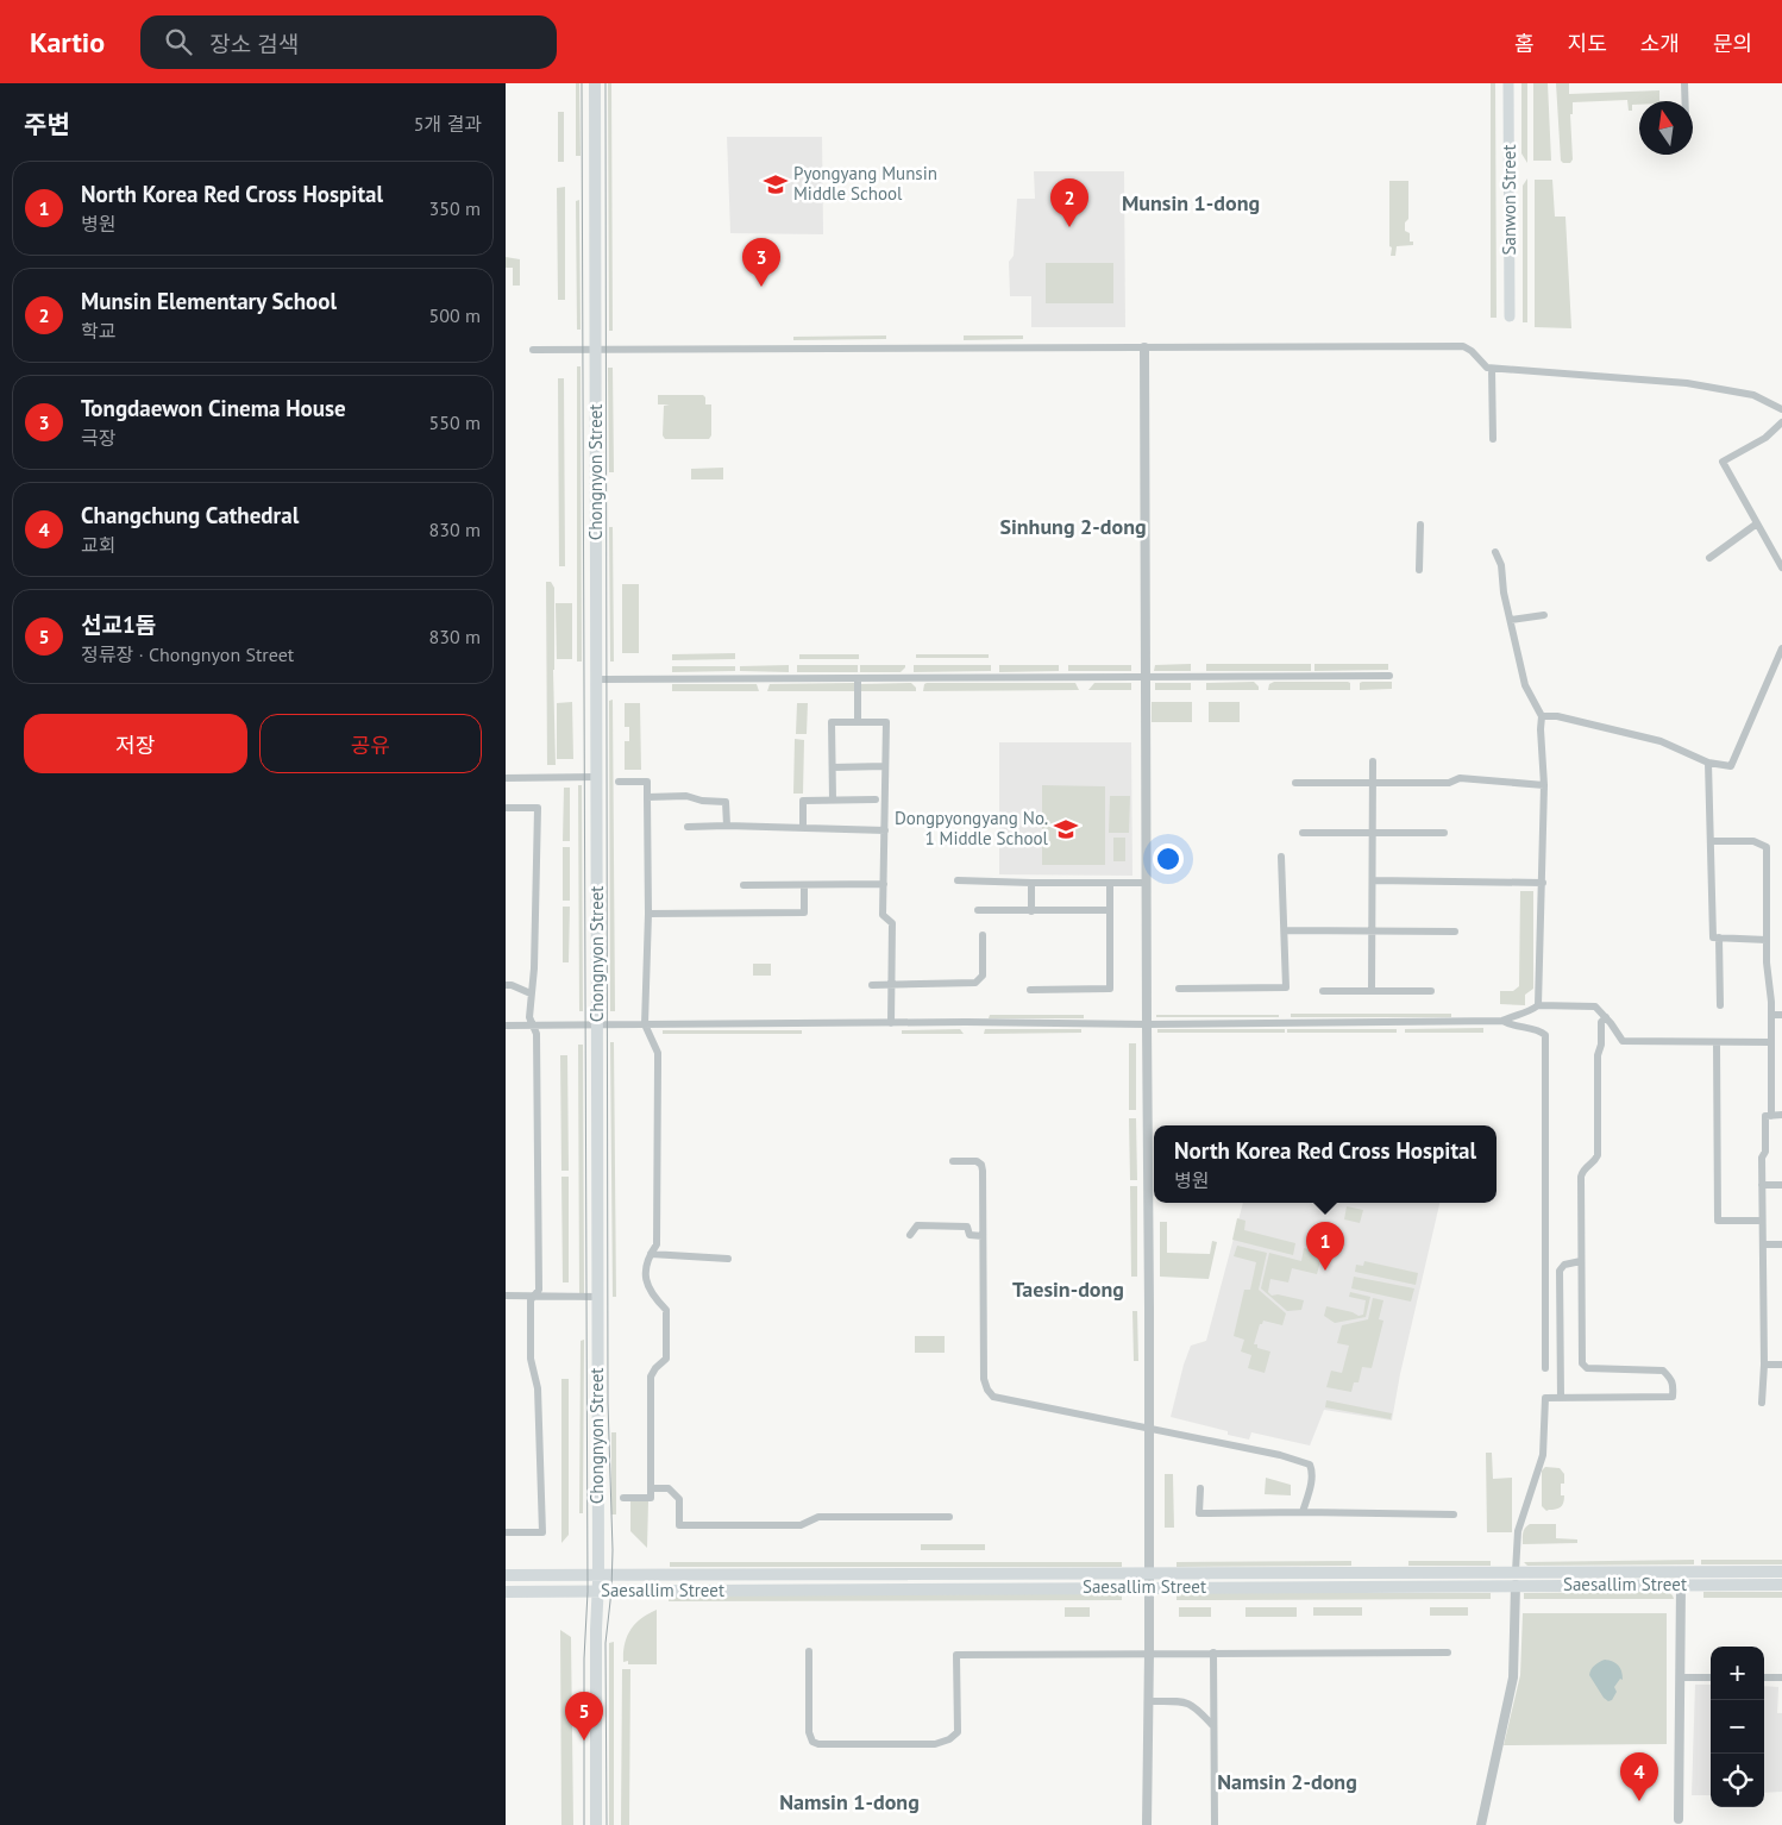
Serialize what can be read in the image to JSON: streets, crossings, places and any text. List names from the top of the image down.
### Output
{
  "streets": {
    "main road": ["Sanwon Street", "Chongnyon Street", "Saesallim Street"]
  },
  "crossings": [
    ["Chongnyon Street", "Saesallim Street"]
  ],
  "districts": [
    "Munsin 1-dong",
    "Sinhung 2-dong",
    "Taesin-dong",
    "Namsin 2-dong",
    "Namsin 1-dong"
  ],
  "places": {
    "school or university": ["Pyongyang Munsin Middle School", "Dongpyongyang No. 1 Middle School"]
  },
  "north": "top",
  "page": {
    "header": "Kartio",
    "search": "장소 검색",
    "nav": [
      "홈",
      "지도",
      "소개",
      "문의"
    ],
    "heading": ["주변", "5개 결과"],
    "list": [
      {
        "mark": "1",
        "name": "North Korea Red Cross Hospital",
        "note": "병원",
        "value": "350 m"
      },
      {
        "mark": "2",
        "name": "Munsin Elementary School",
        "note": "학교",
        "value": "500 m"
      },
      {
        "mark": "3",
        "name": "Tongdaewon Cinema House",
        "note": "극장",
        "value": "550 m"
      },
      {
        "mark": "4",
        "name": "Changchung Cathedral",
        "note": "교회",
        "value": "830 m"
      },
      {
        "mark": "5",
        "name": "선교1돔",
        "note": "정류장 · Chongnyon Street",
        "value": "830 m"
      }
    ],
    "pins": [
      "2",
      "3",
      "1",
      "5",
      "4"
    ],
    "buttons": ["저장", "공유"],
    "popup": ["North Korea Red Cross Hospital", "병원"],
    "map_buttons": ["+", "−"]
  }
}
